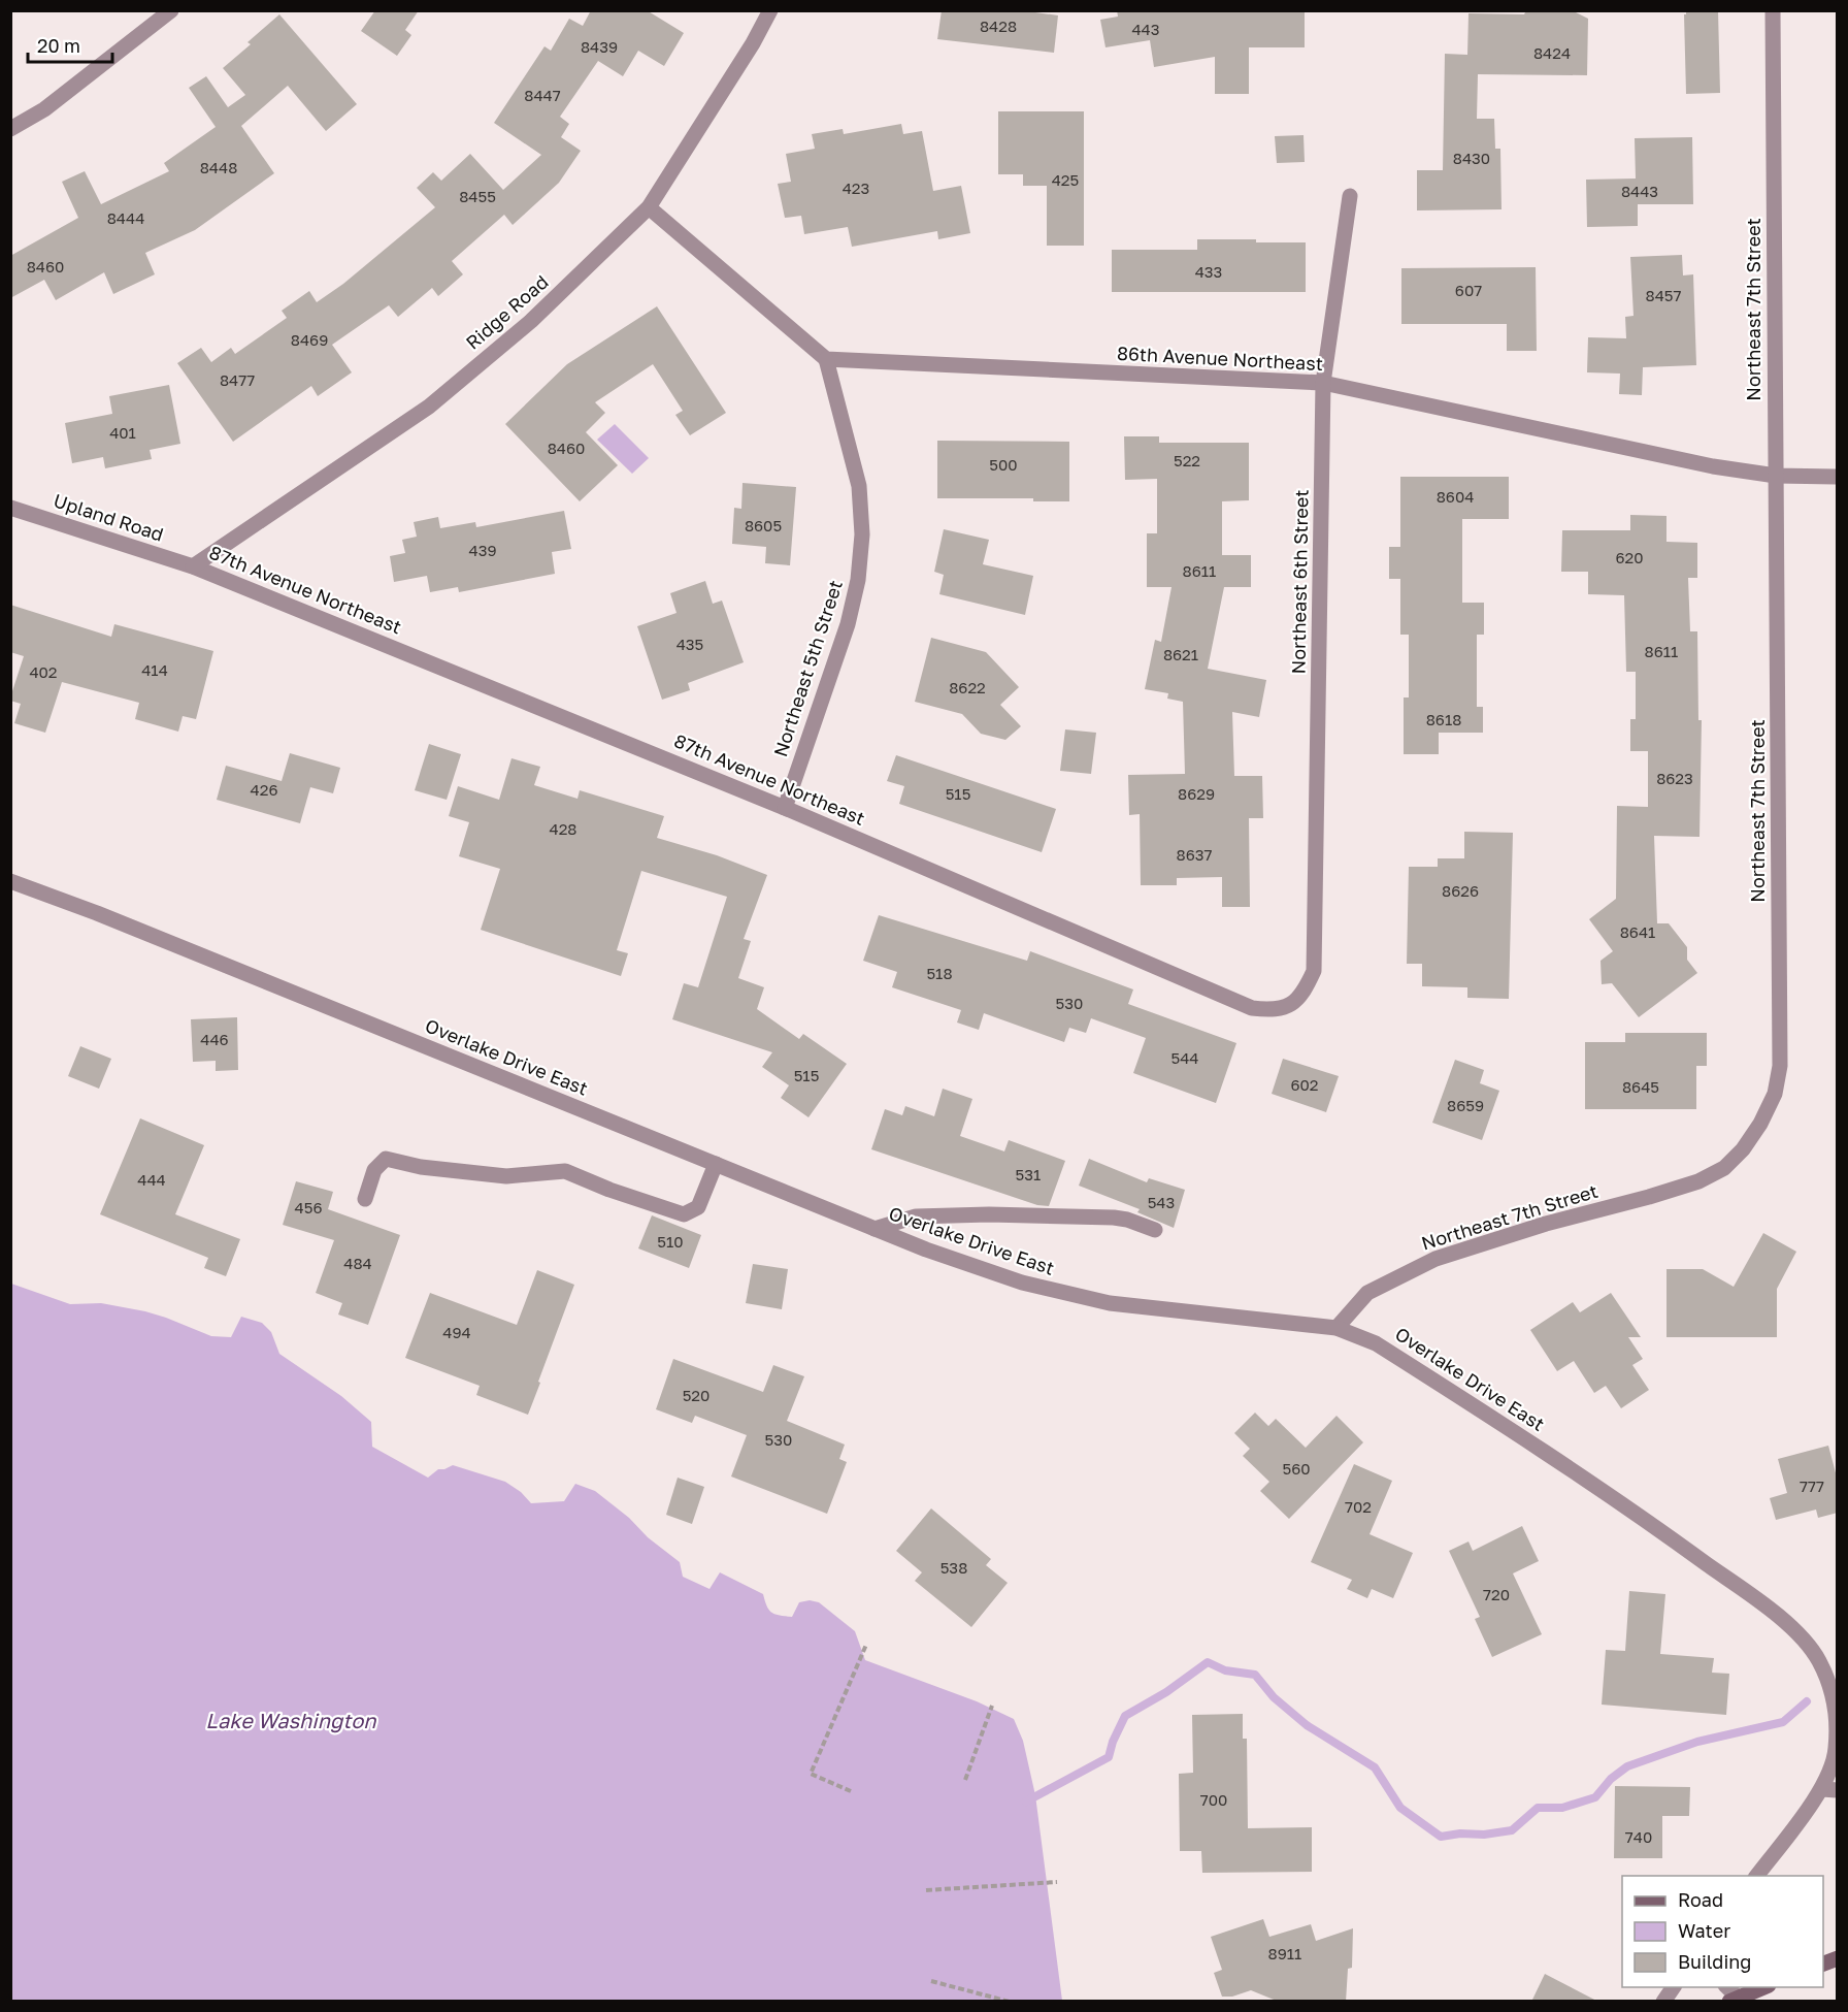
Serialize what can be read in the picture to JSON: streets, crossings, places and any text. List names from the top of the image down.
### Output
{
  "streets": {
    "street": [
      "Northeast 7th Street",
      "Ridge Road",
      "86th Avenue Northeast",
      "Upland Road",
      "Northeast 6th Street",
      "87th Avenue Northeast",
      "Northeast 5th Street",
      "Overlake Drive East"
    ]
  },
  "crossings": [
    ["Northeast 7th Street", "86th Avenue Northeast"],
    ["Northeast 7th Street", "Overlake Drive East"],
    ["Ridge Road", "Upland Road"],
    ["Ridge Road", "87th Avenue Northeast"],
    ["86th Avenue Northeast", "Northeast 6th Street"],
    ["86th Avenue Northeast", "Northeast 5th Street"],
    ["Upland Road", "87th Avenue Northeast"],
    ["Northeast 6th Street", "87th Avenue Northeast"],
    ["87th Avenue Northeast", "Northeast 5th Street"]
  ],
  "water": ["Lake Washington"],
  "house_numbers": [
    "8428",
    "443",
    "8439",
    "8424",
    "8447",
    "8430",
    "8448",
    "425",
    "423",
    "8443",
    "8455",
    "8444",
    "8460",
    "433",
    "607",
    "8457",
    "8469",
    "8477",
    "401",
    "8460",
    "522",
    "500",
    "8604",
    "8605",
    "439",
    "620",
    "8611",
    "435",
    "8611",
    "8621",
    "414",
    "402",
    "8622",
    "8618",
    "8623",
    "426",
    "515",
    "8629",
    "428",
    "8637",
    "8626",
    "8641",
    "518",
    "530",
    "446",
    "544",
    "515",
    "602",
    "8645",
    "8659",
    "531",
    "444",
    "543",
    "456",
    "510",
    "484",
    "494",
    "520",
    "530",
    "560",
    "777",
    "702",
    "538",
    "720",
    "700",
    "740",
    "8911"
  ],
  "legend": ["Road", "Water", "Building"],
  "scale_bar": "20 m"
}
